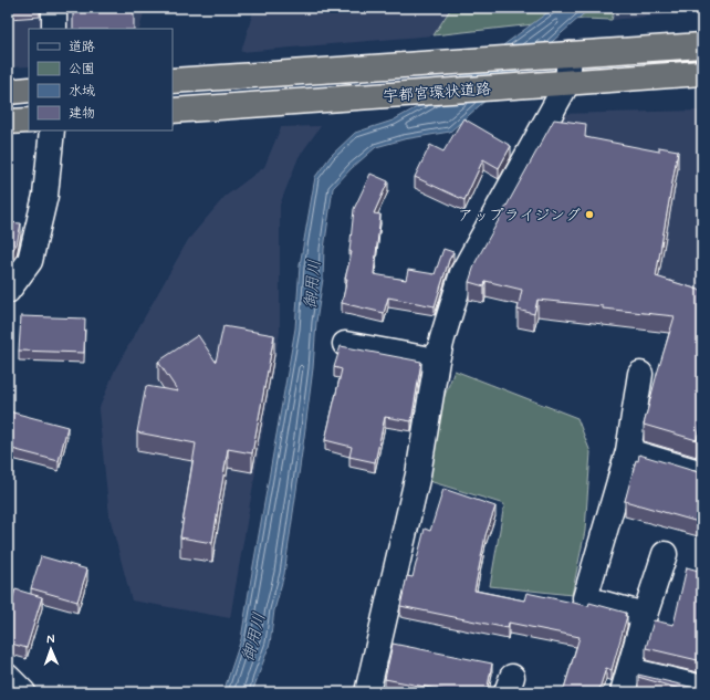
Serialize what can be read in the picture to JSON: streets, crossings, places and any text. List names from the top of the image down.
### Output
{
  "streets": {
    "highway": ["宇都宮環状道路"]
  },
  "water": ["御用川"],
  "places": ["アップライジング"],
  "legend": [
    "道路",
    "公園",
    "水域",
    "建物"
  ],
  "north": "top"
}
